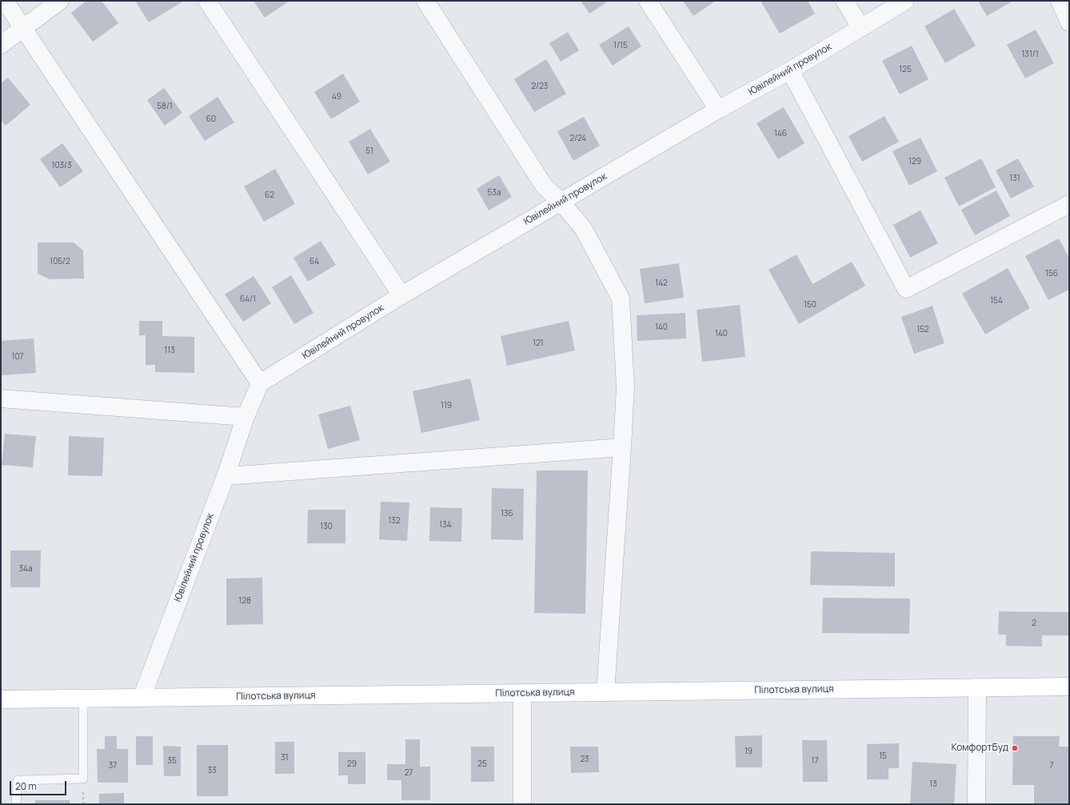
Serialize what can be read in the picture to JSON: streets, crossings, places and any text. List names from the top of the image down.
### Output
{
  "streets": {
    "main road": ["Пілотська вулиця"],
    "street": ["Ювілейний провулок"]
  },
  "crossings": [
    ["Ювілейний провулок", "Пілотська вулиця"]
  ],
  "places": ["КомфортБуд"],
  "house_numbers": [
    "1/15",
    "131/1",
    "125",
    "2/23",
    "49",
    "58/1",
    "60",
    "146",
    "2/24",
    "51",
    "129",
    "103/3",
    "131",
    "53а",
    "62",
    "105/2",
    "64",
    "156",
    "142",
    "64/1",
    "154",
    "150",
    "140",
    "152",
    "140",
    "121",
    "113",
    "107",
    "119",
    "136",
    "132",
    "134",
    "130",
    "34а",
    "128",
    "2",
    "19",
    "15",
    "31",
    "23",
    "35",
    "17",
    "29",
    "25",
    "37",
    "7",
    "33",
    "27",
    "13"
  ],
  "scale_bar": "20 m"
}
